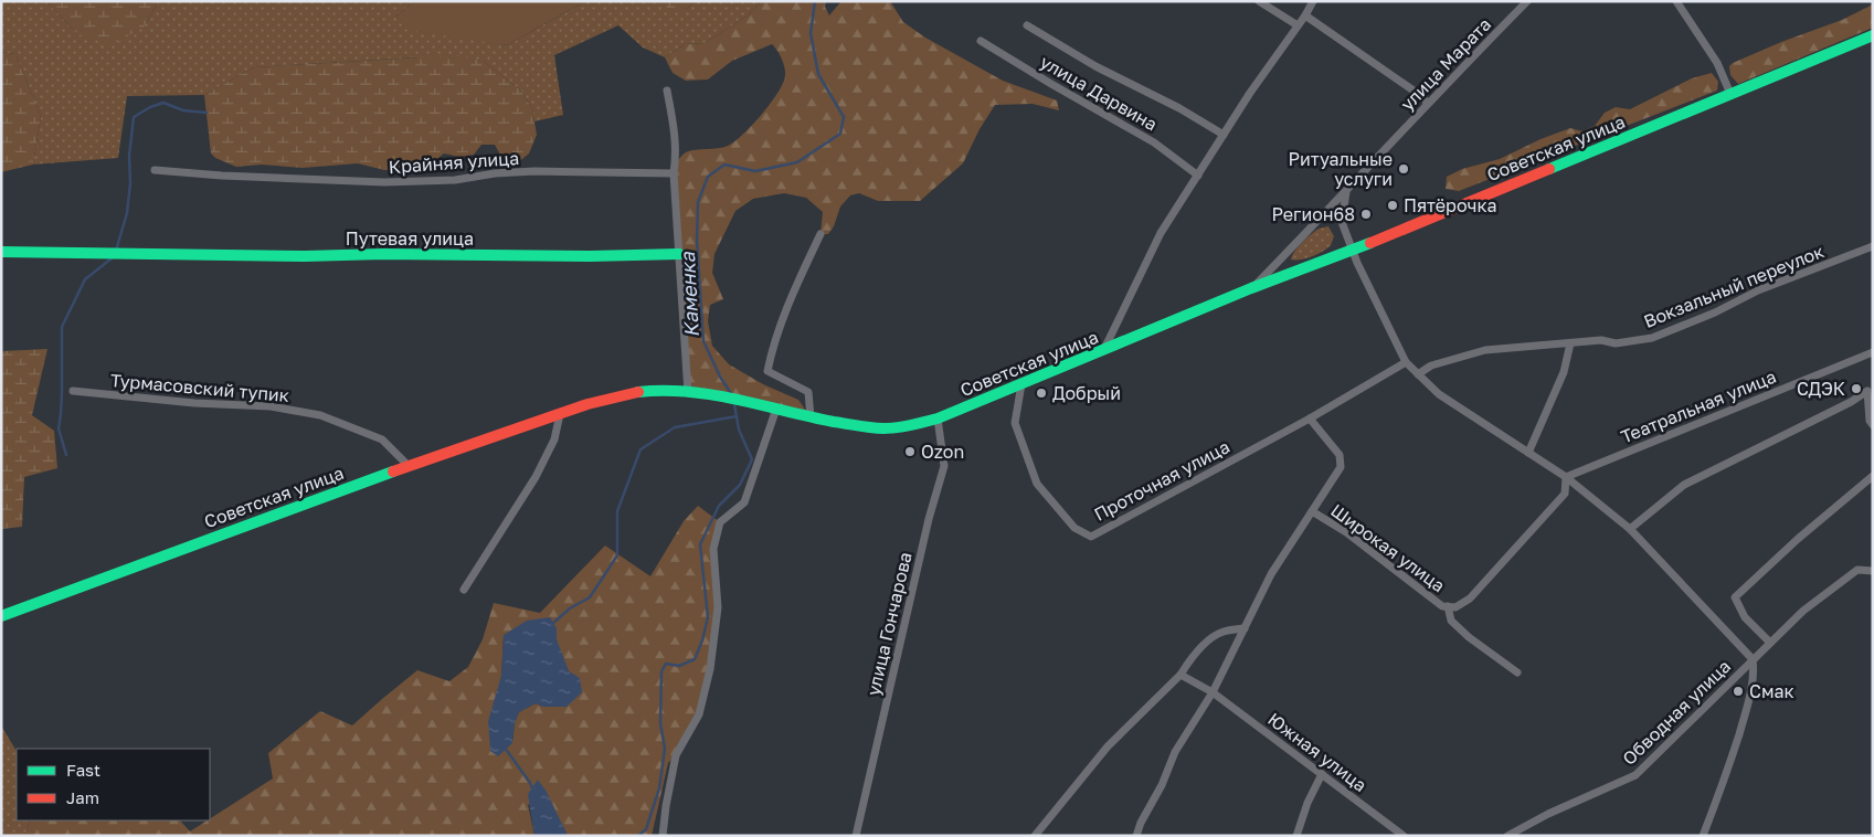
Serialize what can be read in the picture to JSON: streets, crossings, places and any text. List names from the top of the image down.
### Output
{
  "streets": {
    "main road": ["Советская улица", "Путевая улица"],
    "street": [
      "улица Марата",
      "улица Дарвина",
      "Крайняя улица",
      "Вокзальный переулок",
      "Турмасовский тупик",
      "Театральная улица",
      "Проточная улица",
      "Широкая улица",
      "улица Гончарова",
      "Обводная улица",
      "Южная улица"
    ]
  },
  "crossings": [
    ["улица Марата", "Советская улица"],
    ["Советская улица", "Турмасовский тупик"],
    ["Советская улица", "Проточная улица"],
    ["Советская улица", "улица Гончарова"],
    ["Проточная улица", "Широкая улица"],
    ["Широкая улица", "Южная улица"]
  ],
  "water": ["Каменка"],
  "places": [
    "Ритуальные услуги",
    "Пятёрочка",
    "Регион68",
    "СДЭК",
    "Добрый",
    "Ozon",
    "Смак"
  ],
  "legend": ["Fast", "Jam"]
}
